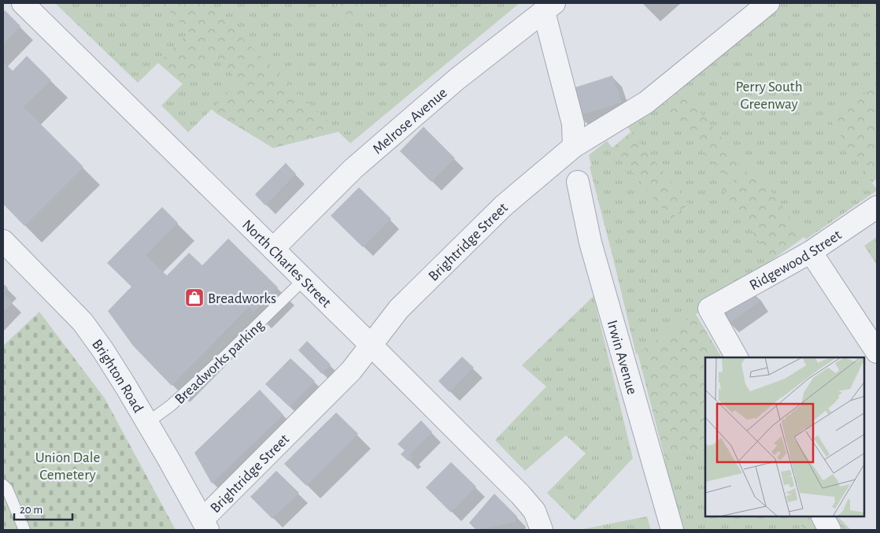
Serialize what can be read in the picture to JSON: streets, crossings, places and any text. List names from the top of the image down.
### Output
{
  "streets": {
    "street": [
      "Melrose Avenue",
      "Brightridge Street",
      "Ridgewood Street",
      "North Charles Street",
      "Irwin Avenue",
      "Brighton Road"
    ],
    "lane": ["Breadworks parking"]
  },
  "crossings": [
    ["Melrose Avenue", "North Charles Street"],
    ["Brightridge Street", "North Charles Street"],
    ["Brightridge Street", "Brighton Road"],
    ["North Charles Street", "Breadworks parking"],
    ["Breadworks parking", "Brighton Road"]
  ],
  "parks": ["Perry South Greenway", "Union Dale Cemetery"],
  "places": {
    "shop": ["Breadworks"]
  },
  "scale_bar": "20 m"
}
